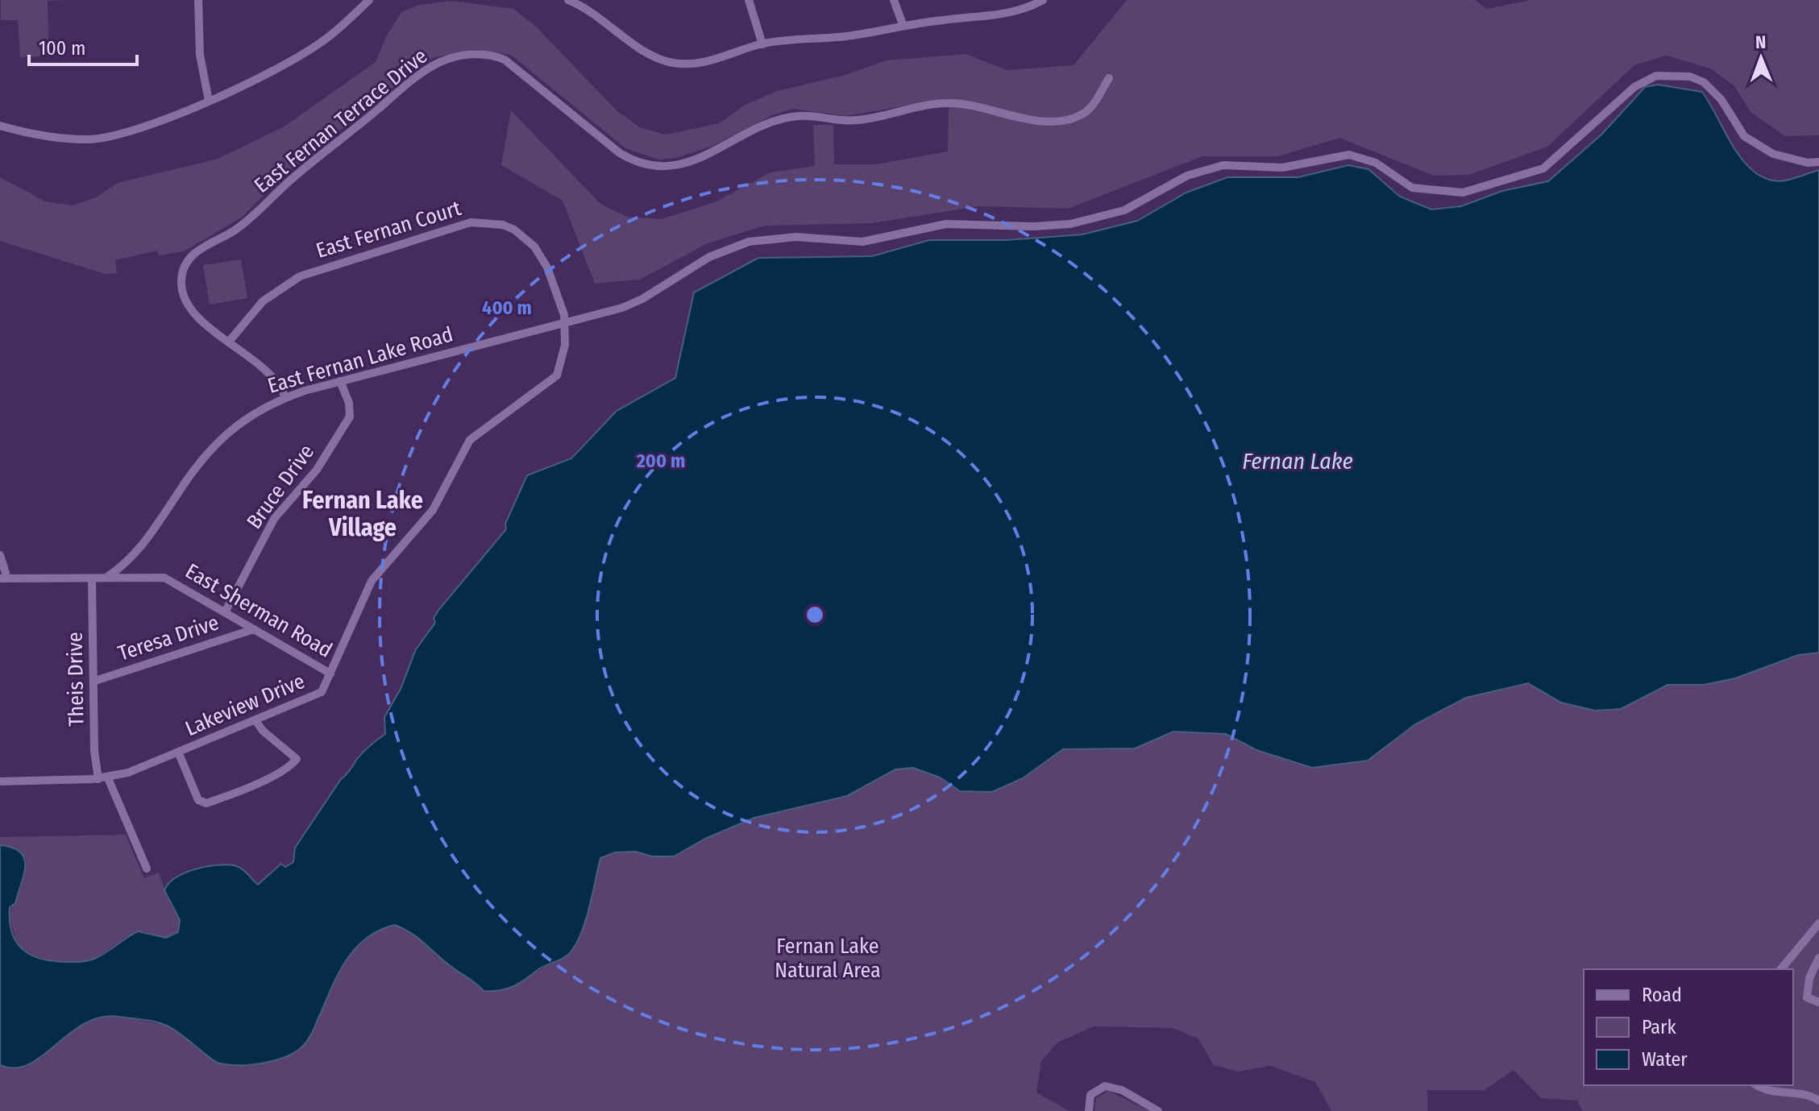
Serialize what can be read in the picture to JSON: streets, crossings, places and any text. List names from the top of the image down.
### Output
{
  "streets": {
    "street": [
      "East Fernan Terrace Drive",
      "East Fernan Court",
      "East Fernan Lake Road",
      "Bruce Drive",
      "East Sherman Road",
      "Teresa Drive",
      "Theis Drive",
      "Lakeview Drive"
    ]
  },
  "crossings": [
    ["East Fernan Terrace Drive", "East Fernan Court"],
    ["East Fernan Terrace Drive", "East Fernan Lake Road"],
    ["East Fernan Court", "East Fernan Lake Road"],
    ["East Fernan Court", "Lakeview Drive"],
    ["East Fernan Lake Road", "Bruce Drive"],
    ["East Fernan Lake Road", "East Sherman Road"],
    ["East Fernan Lake Road", "Lakeview Drive"],
    ["Bruce Drive", "East Sherman Road"],
    ["East Sherman Road", "Teresa Drive"],
    ["East Sherman Road", "Theis Drive"],
    ["East Sherman Road", "Lakeview Drive"],
    ["Teresa Drive", "Theis Drive"],
    ["Theis Drive", "Lakeview Drive"]
  ],
  "districts": ["Fernan Lake Village"],
  "water": ["Fernan Lake"],
  "parks": ["Fernan Lake Natural Area"],
  "legend": ["Road", "Park", "Water"],
  "scale_bar": "100 m",
  "north": "top",
  "rings": ["400 m", "200 m"]
}
